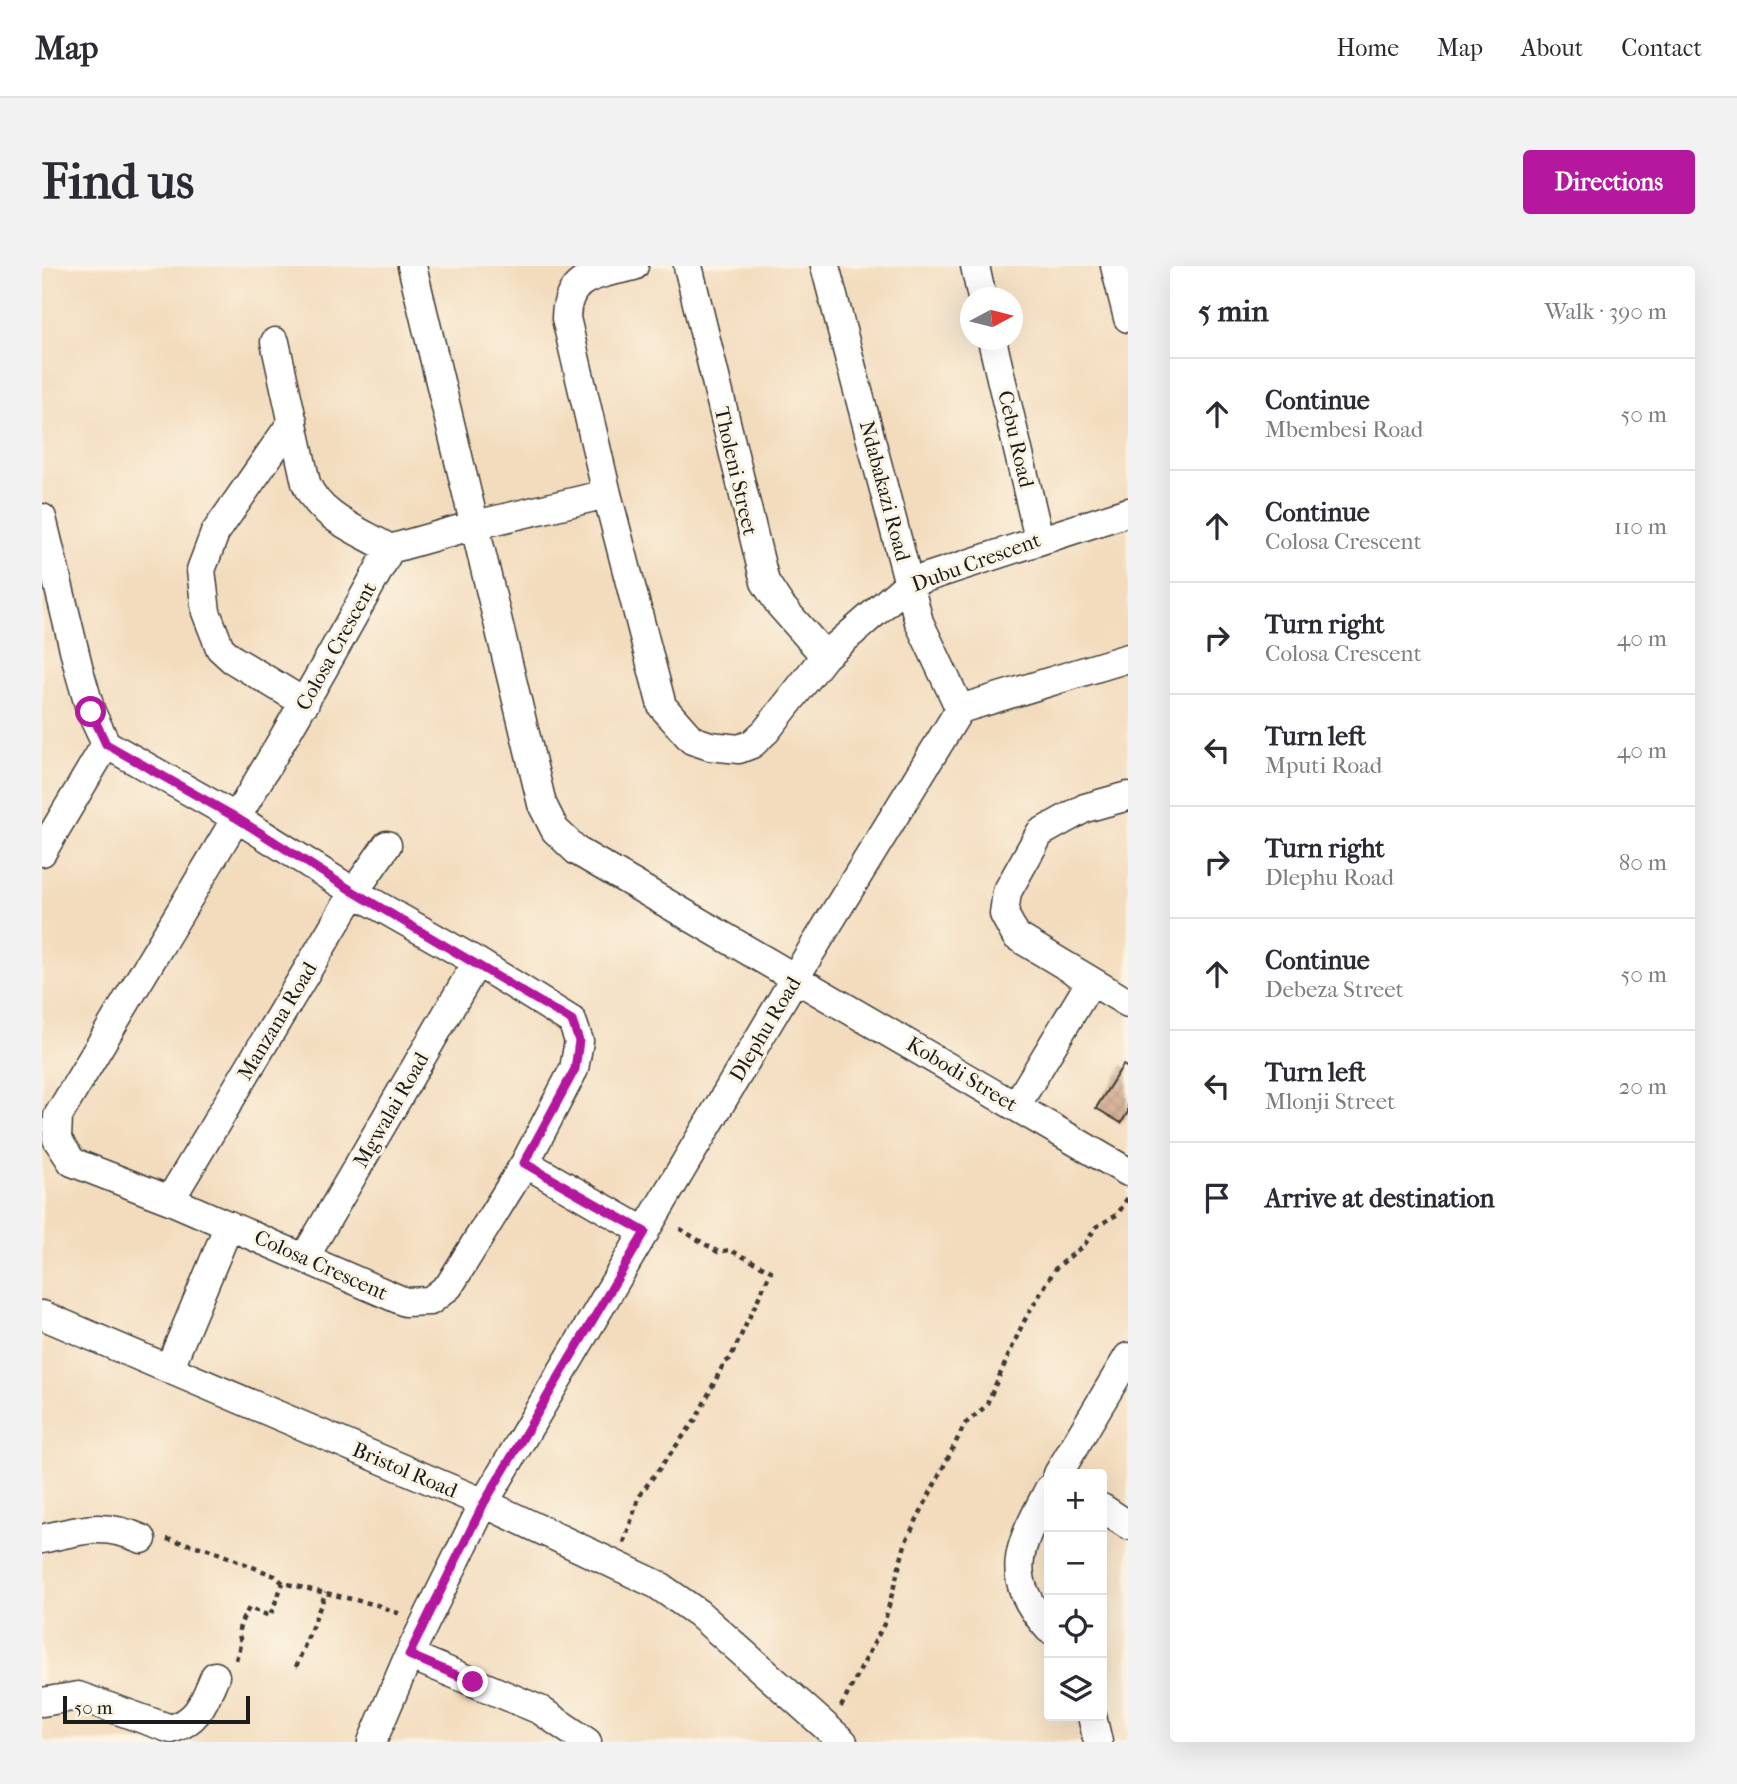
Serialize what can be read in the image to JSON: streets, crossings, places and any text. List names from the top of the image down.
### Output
{
  "streets": {
    "street": [
      "Cebu Road",
      "Tholeni Street",
      "Ndabakazi Road",
      "Dubu Crescent",
      "Colosa Crescent",
      "Manzana Road",
      "Dlephu Road",
      "Kobodi Street",
      "Mgwalai Road",
      "Bristol Road"
    ]
  },
  "crossings": [
    ["Cebu Road", "Dubu Crescent"],
    ["Tholeni Street", "Dubu Crescent"],
    ["Ndabakazi Road", "Dubu Crescent"],
    ["Ndabakazi Road", "Dlephu Road"],
    ["Colosa Crescent", "Manzana Road"],
    ["Colosa Crescent", "Mgwalai Road"],
    ["Dlephu Road", "Kobodi Street"],
    ["Dlephu Road", "Bristol Road"]
  ],
  "scale_bar": "50 m",
  "north": "right",
  "page": {
    "header": "Map",
    "nav": [
      "Home",
      "Map",
      "About",
      "Contact"
    ],
    "buttons": "Directions",
    "title": "Find us",
    "heading": ["5 min", "Walk · 390 m"],
    "list": [
      ["Continue", "Mbembesi Road", "50 m"],
      ["Continue", "Colosa Crescent", "110 m"],
      ["Turn right", "Colosa Crescent", "40 m"],
      ["Turn left", "Mputi Road", "40 m"],
      ["Turn right", "Dlephu Road", "80 m"],
      ["Continue", "Debeza Street", "50 m"],
      ["Turn left", "Mlonji Street", "20 m"],
      "Arrive at destination"
    ],
    "map_buttons": ["+", "−"],
    "scale": "50 m"
  }
}
